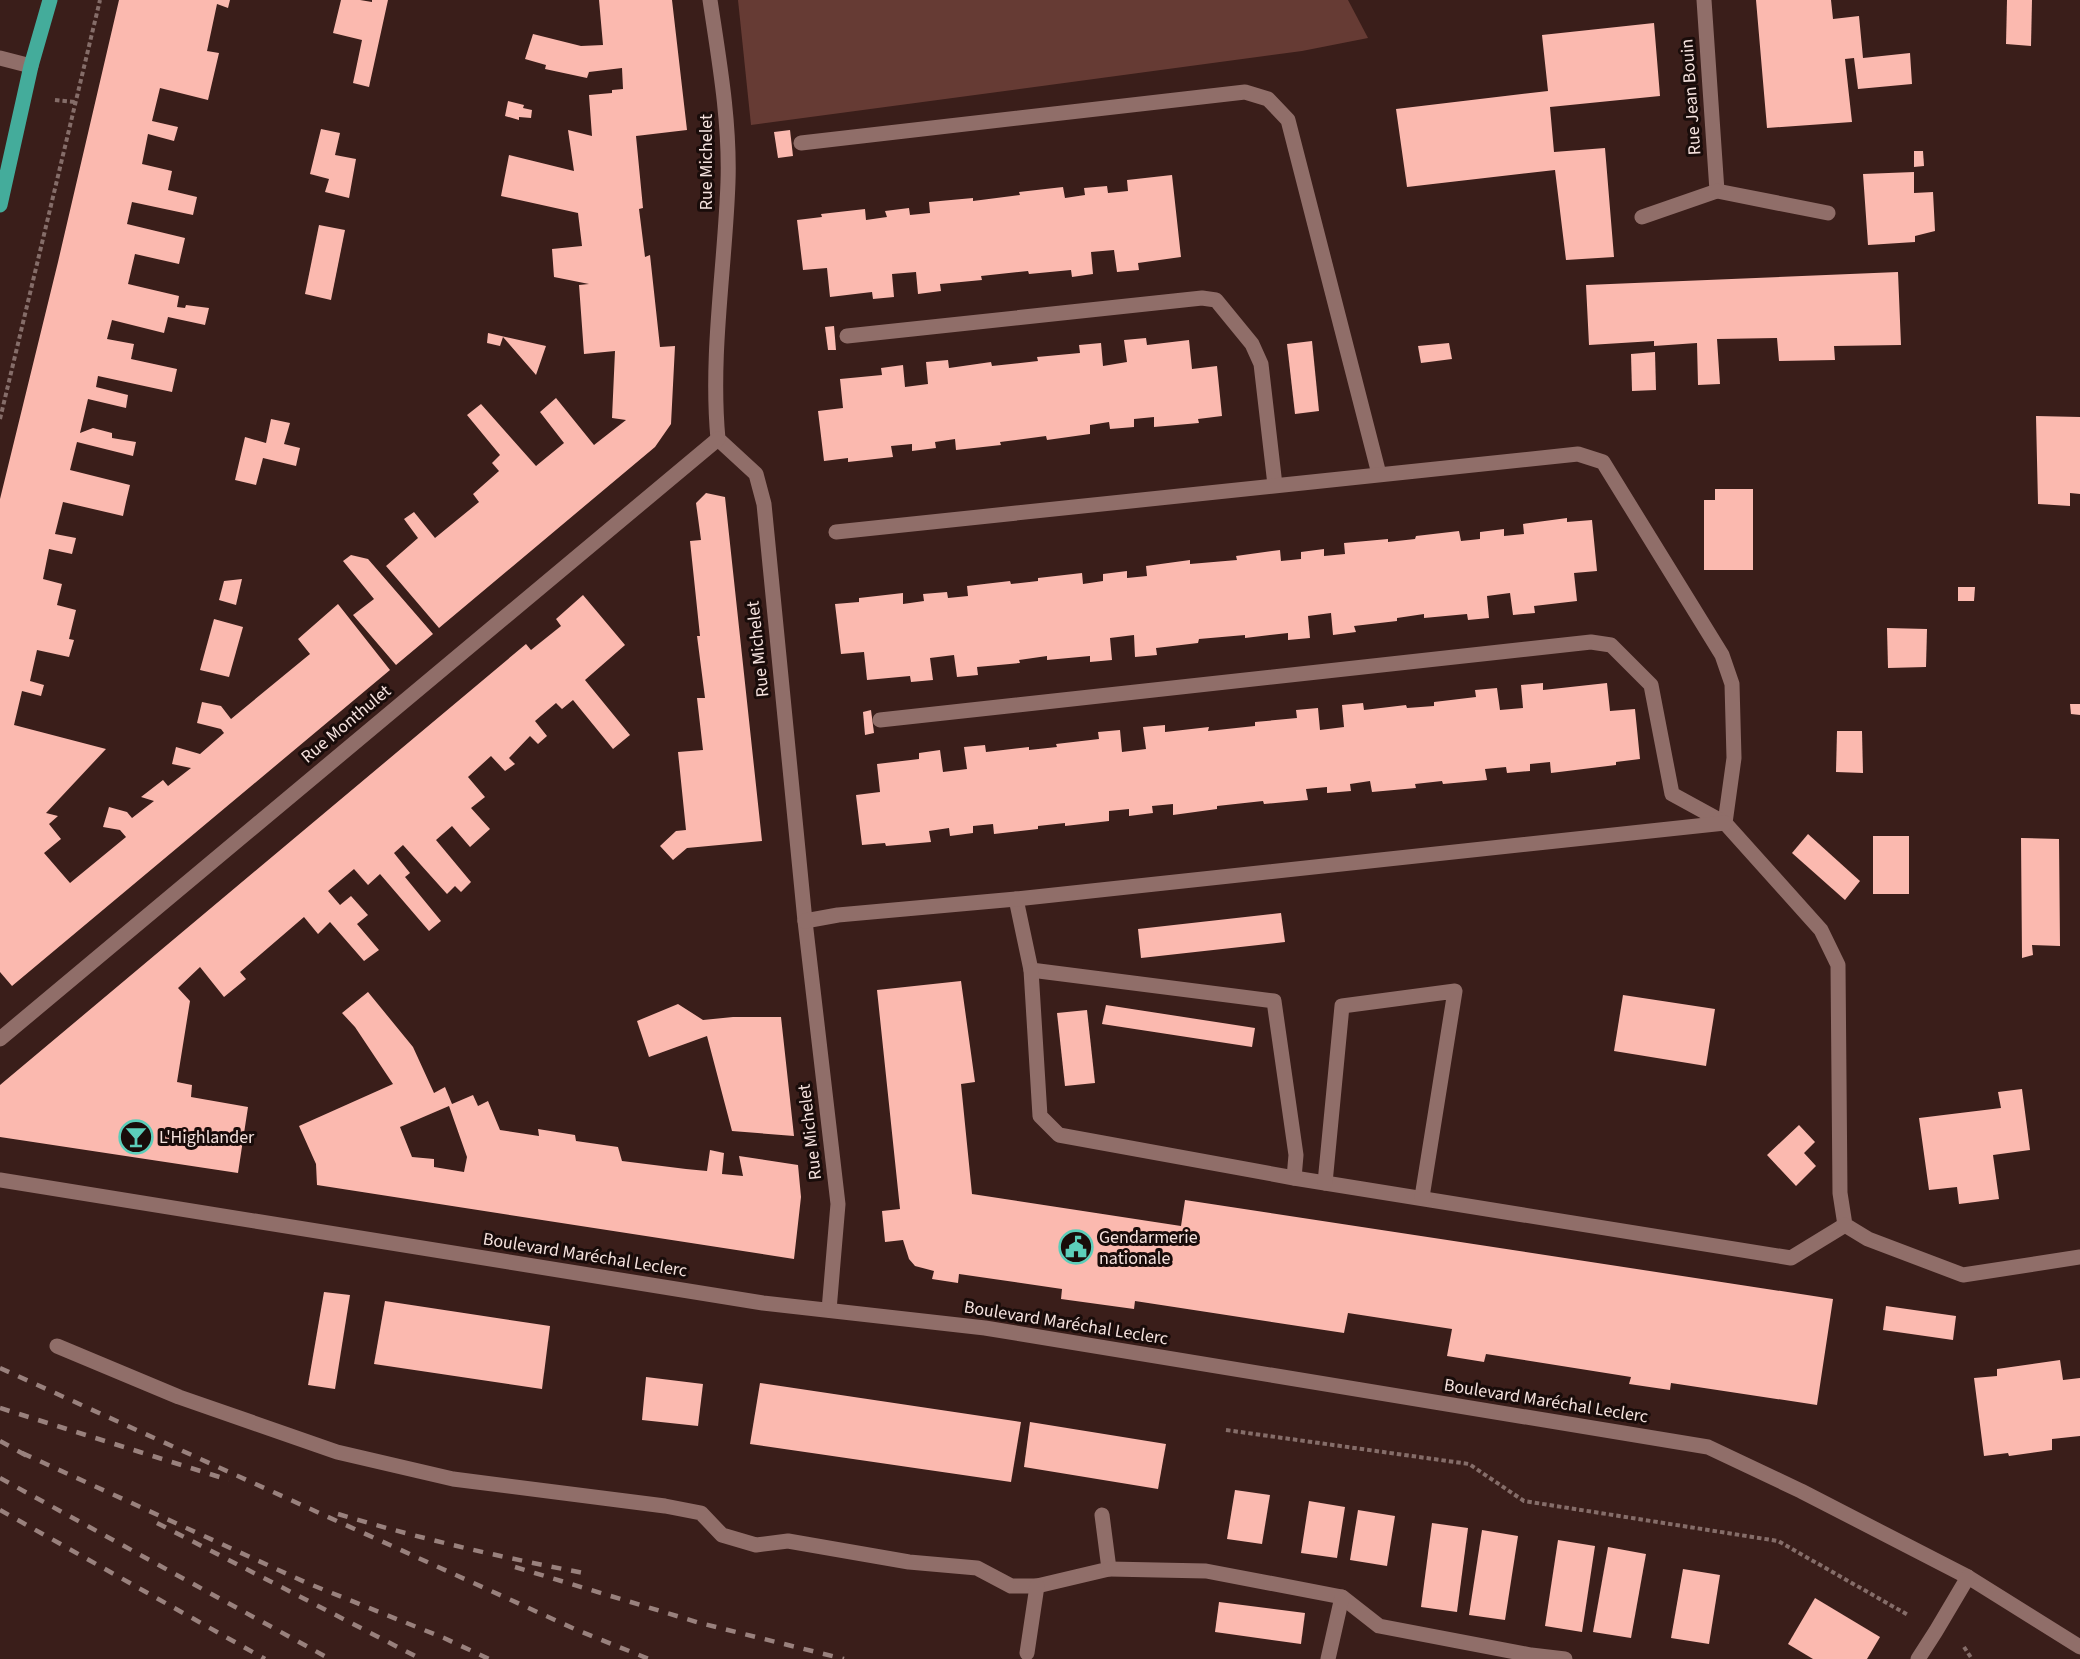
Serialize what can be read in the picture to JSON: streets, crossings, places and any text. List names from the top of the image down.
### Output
{
  "streets": {
    "street": [
      "Rue Jean Bouin",
      "Rue Michelet",
      "Rue Monthulet",
      "Boulevard Maréchal Leclerc"
    ]
  },
  "crossings": [
    ["Rue Michelet", "Rue Monthulet"],
    ["Rue Michelet", "Boulevard Maréchal Leclerc"]
  ],
  "places": {
    "bar": ["L'Highlander"],
    "public building": ["Gendarmerie nationale"]
  }
}
